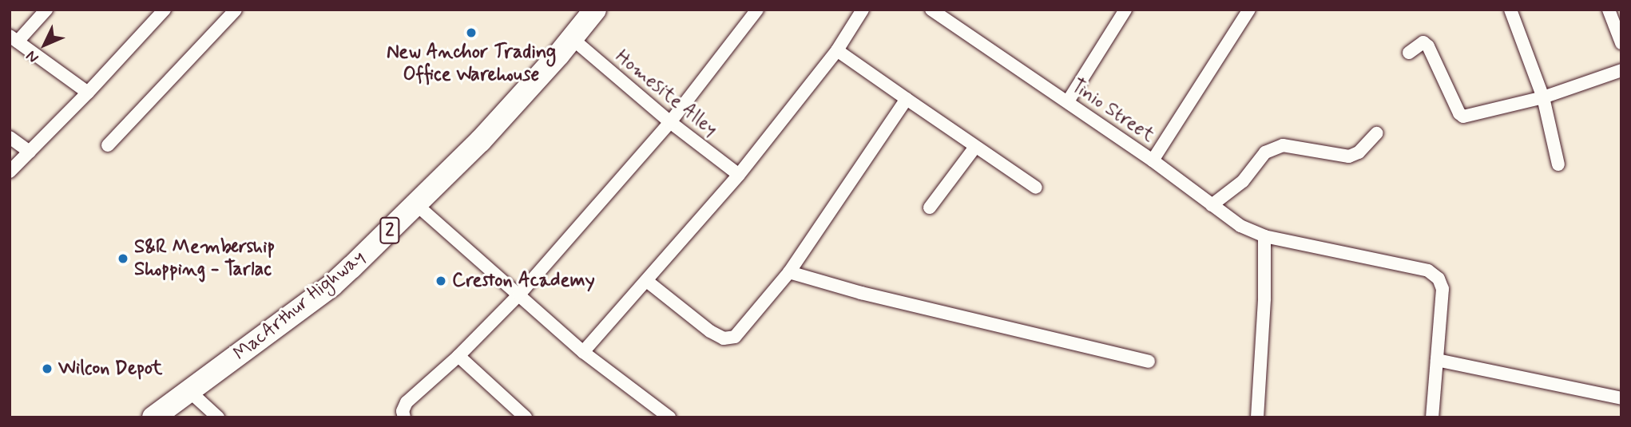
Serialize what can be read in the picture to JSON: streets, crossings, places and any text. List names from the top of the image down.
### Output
{
  "streets": {
    "highway": ["2", "MacArthur Highway"],
    "street": ["Homesite Alley", "Tinio Street"]
  },
  "crossings": [
    ["Homesite Alley", "MacArthur Highway"]
  ],
  "places": [
    "New Anchor Trading Office Warehouse",
    "S&R Membership Shopping - Tarlac",
    "Creston Academy",
    "Wilcon Depot"
  ],
  "north": "bottom left"
}
